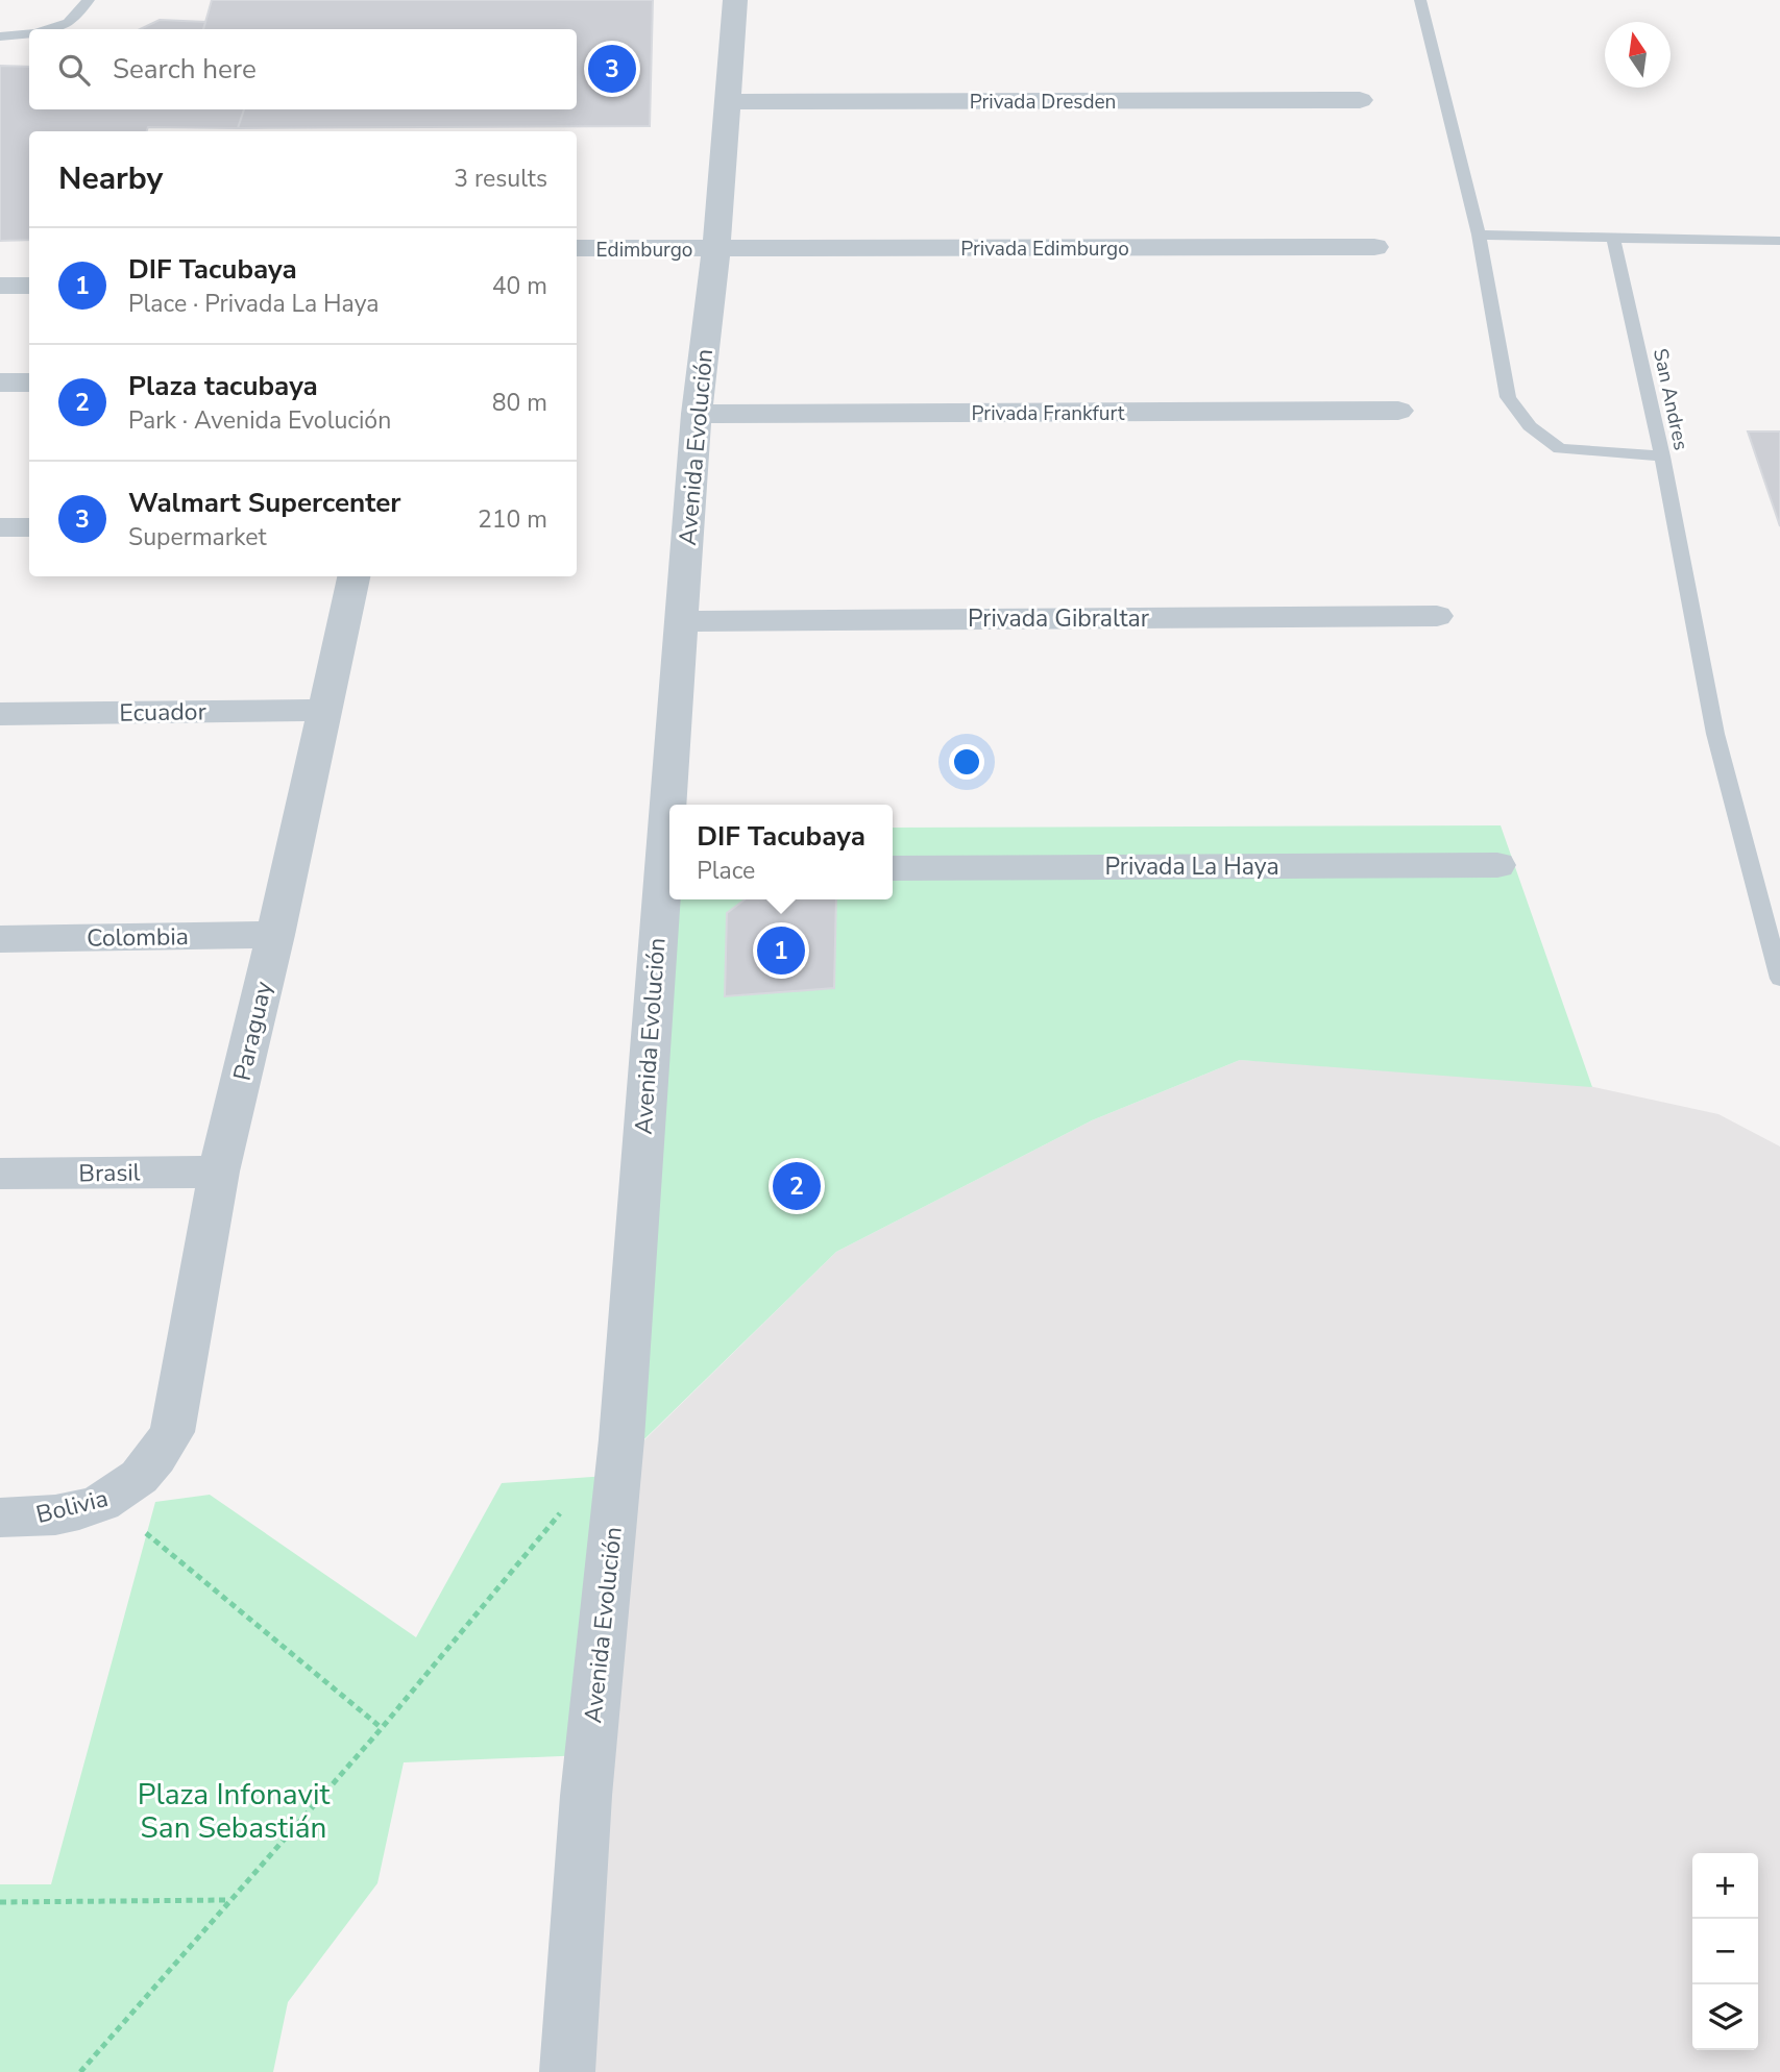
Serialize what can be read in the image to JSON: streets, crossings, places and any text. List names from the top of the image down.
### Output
{
  "streets": {
    "street": [
      "Privada Dresden",
      "Privada Edimburgo",
      "Edimburgo",
      "Privada Frankfurt",
      "Avenida Evolución",
      "Privada Gibraltar",
      "Ecuador",
      "Privada La Haya",
      "Colombia",
      "Paraguay",
      "Brasil",
      "Bolivia"
    ],
    "lane": ["San Andres"]
  },
  "crossings": [
    ["Privada Dresden", "Avenida Evolución"],
    ["Privada Edimburgo", "Edimburgo"],
    ["Privada Edimburgo", "Avenida Evolución"],
    ["Edimburgo", "Avenida Evolución"],
    ["Privada Frankfurt", "Avenida Evolución"],
    ["Avenida Evolución", "Privada Gibraltar"],
    ["Ecuador", "Paraguay"],
    ["Colombia", "Paraguay"],
    ["Paraguay", "Brasil"],
    ["Paraguay", "Bolivia"]
  ],
  "parks": ["Plaza Infonavit San Sebastián"],
  "north": "top",
  "page": {
    "search": "Search here",
    "pins": ["3", "1", "2"],
    "heading": ["Nearby", "3 results"],
    "list": [
      {
        "mark": "1",
        "name": "DIF Tacubaya",
        "note": "Place · Privada La Haya",
        "value": "40 m"
      },
      {
        "mark": "2",
        "name": "Plaza tacubaya",
        "note": "Park · Avenida Evolución",
        "value": "80 m"
      },
      {
        "mark": "3",
        "name": "Walmart Supercenter",
        "note": "Supermarket",
        "value": "210 m"
      }
    ],
    "popup": ["DIF Tacubaya", "Place"],
    "map_buttons": ["+", "−"]
  }
}
